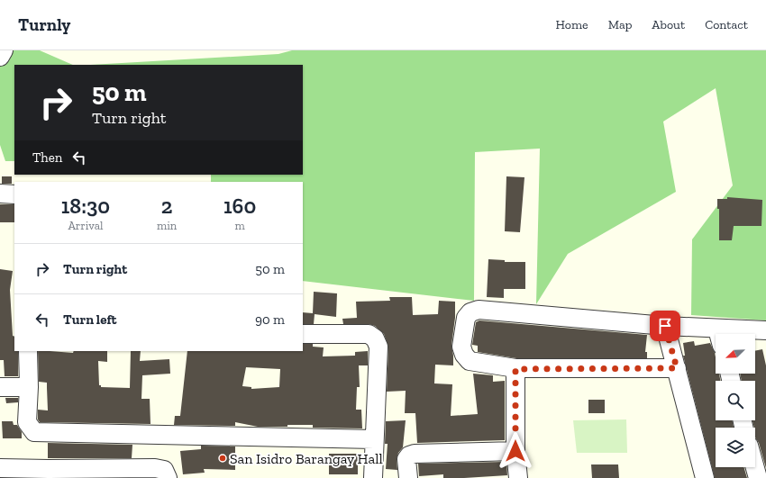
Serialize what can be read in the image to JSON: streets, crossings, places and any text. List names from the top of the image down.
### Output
{
  "places": ["San Isidro Barangay Hall"],
  "north": "bottom left",
  "page": {
    "header": "Turnly",
    "nav": [
      "Home",
      "Map",
      "About",
      "Contact"
    ],
    "turn": ["50 m", "Turn right"],
    "then": "Then",
    "eta": [
      "18:30",
      "Arrival",
      "2",
      "min",
      "160",
      "m"
    ],
    "list": [
      {
        "name": "Turn right",
        "value": "50 m"
      },
      {
        "name": "Turn left",
        "value": "90 m"
      }
    ]
  }
}
